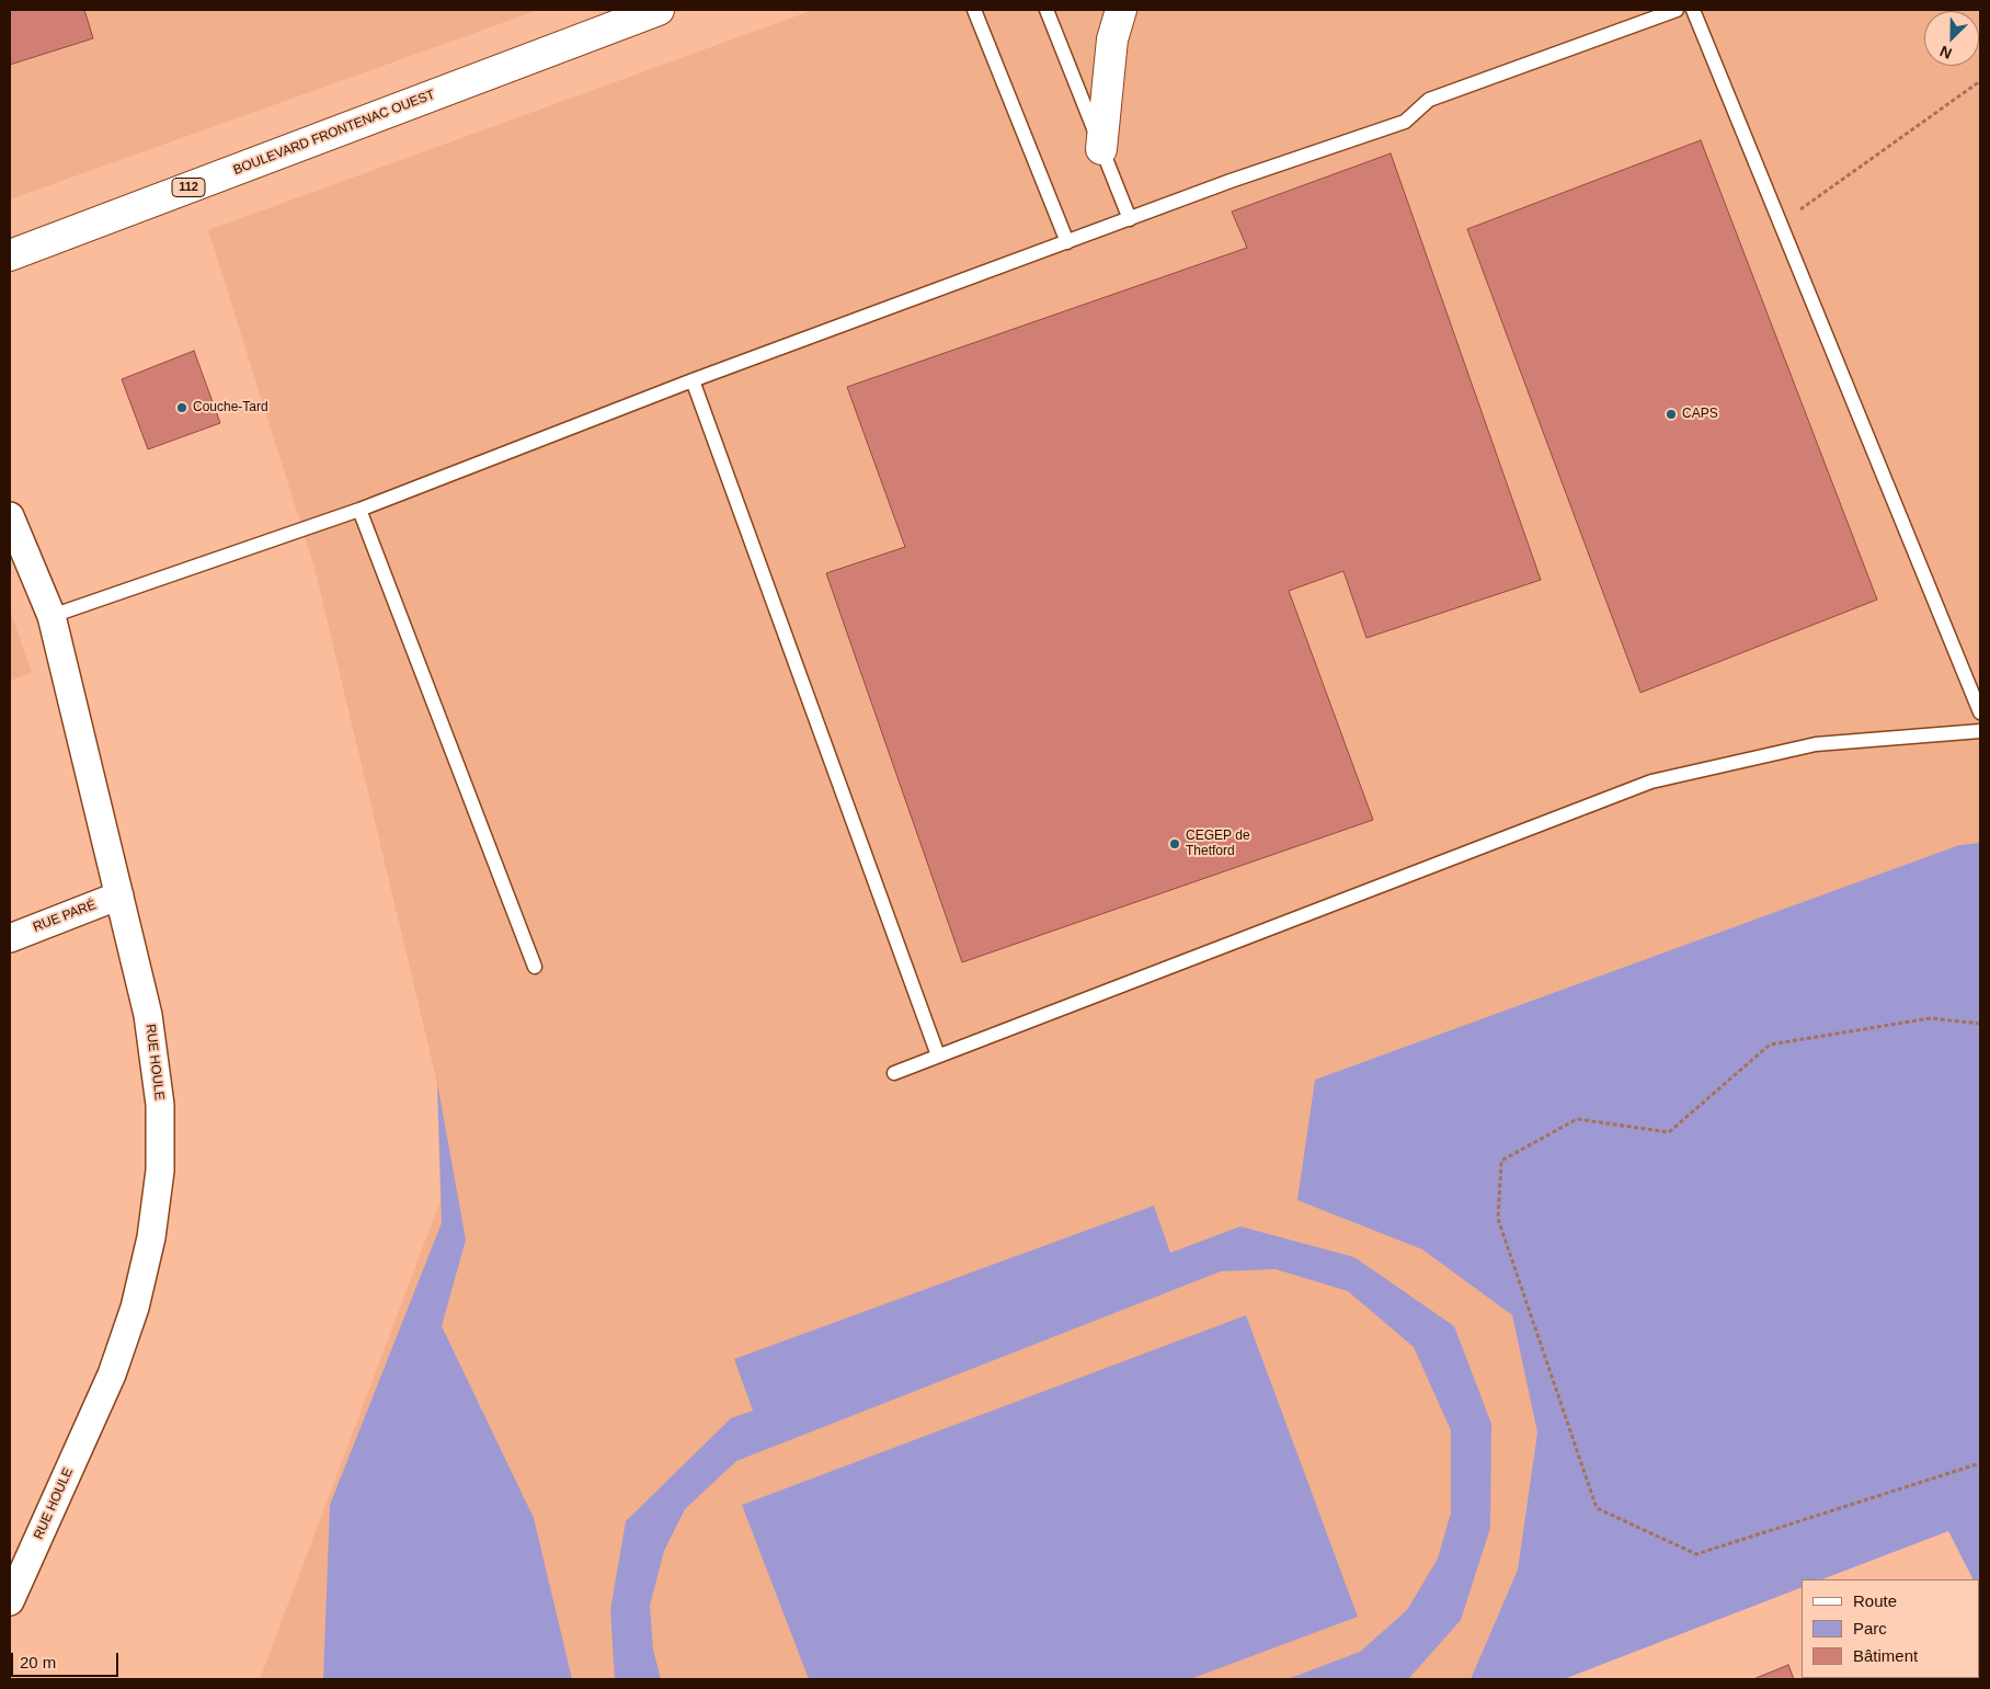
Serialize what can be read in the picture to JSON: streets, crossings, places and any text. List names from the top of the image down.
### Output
{
  "streets": {
    "main road": ["BOULEVARD FRONTENAC OUEST", "112"],
    "street": ["RUE PARÉ", "RUE HOULE"]
  },
  "crossings": [
    ["RUE PARÉ", "RUE HOULE"]
  ],
  "places": ["Couche-Tard", "CAPS", "CEGEP de Thetford"],
  "legend": ["Route", "Parc", "Bâtiment"],
  "scale_bar": "20 m",
  "north": "bottom left"
}
